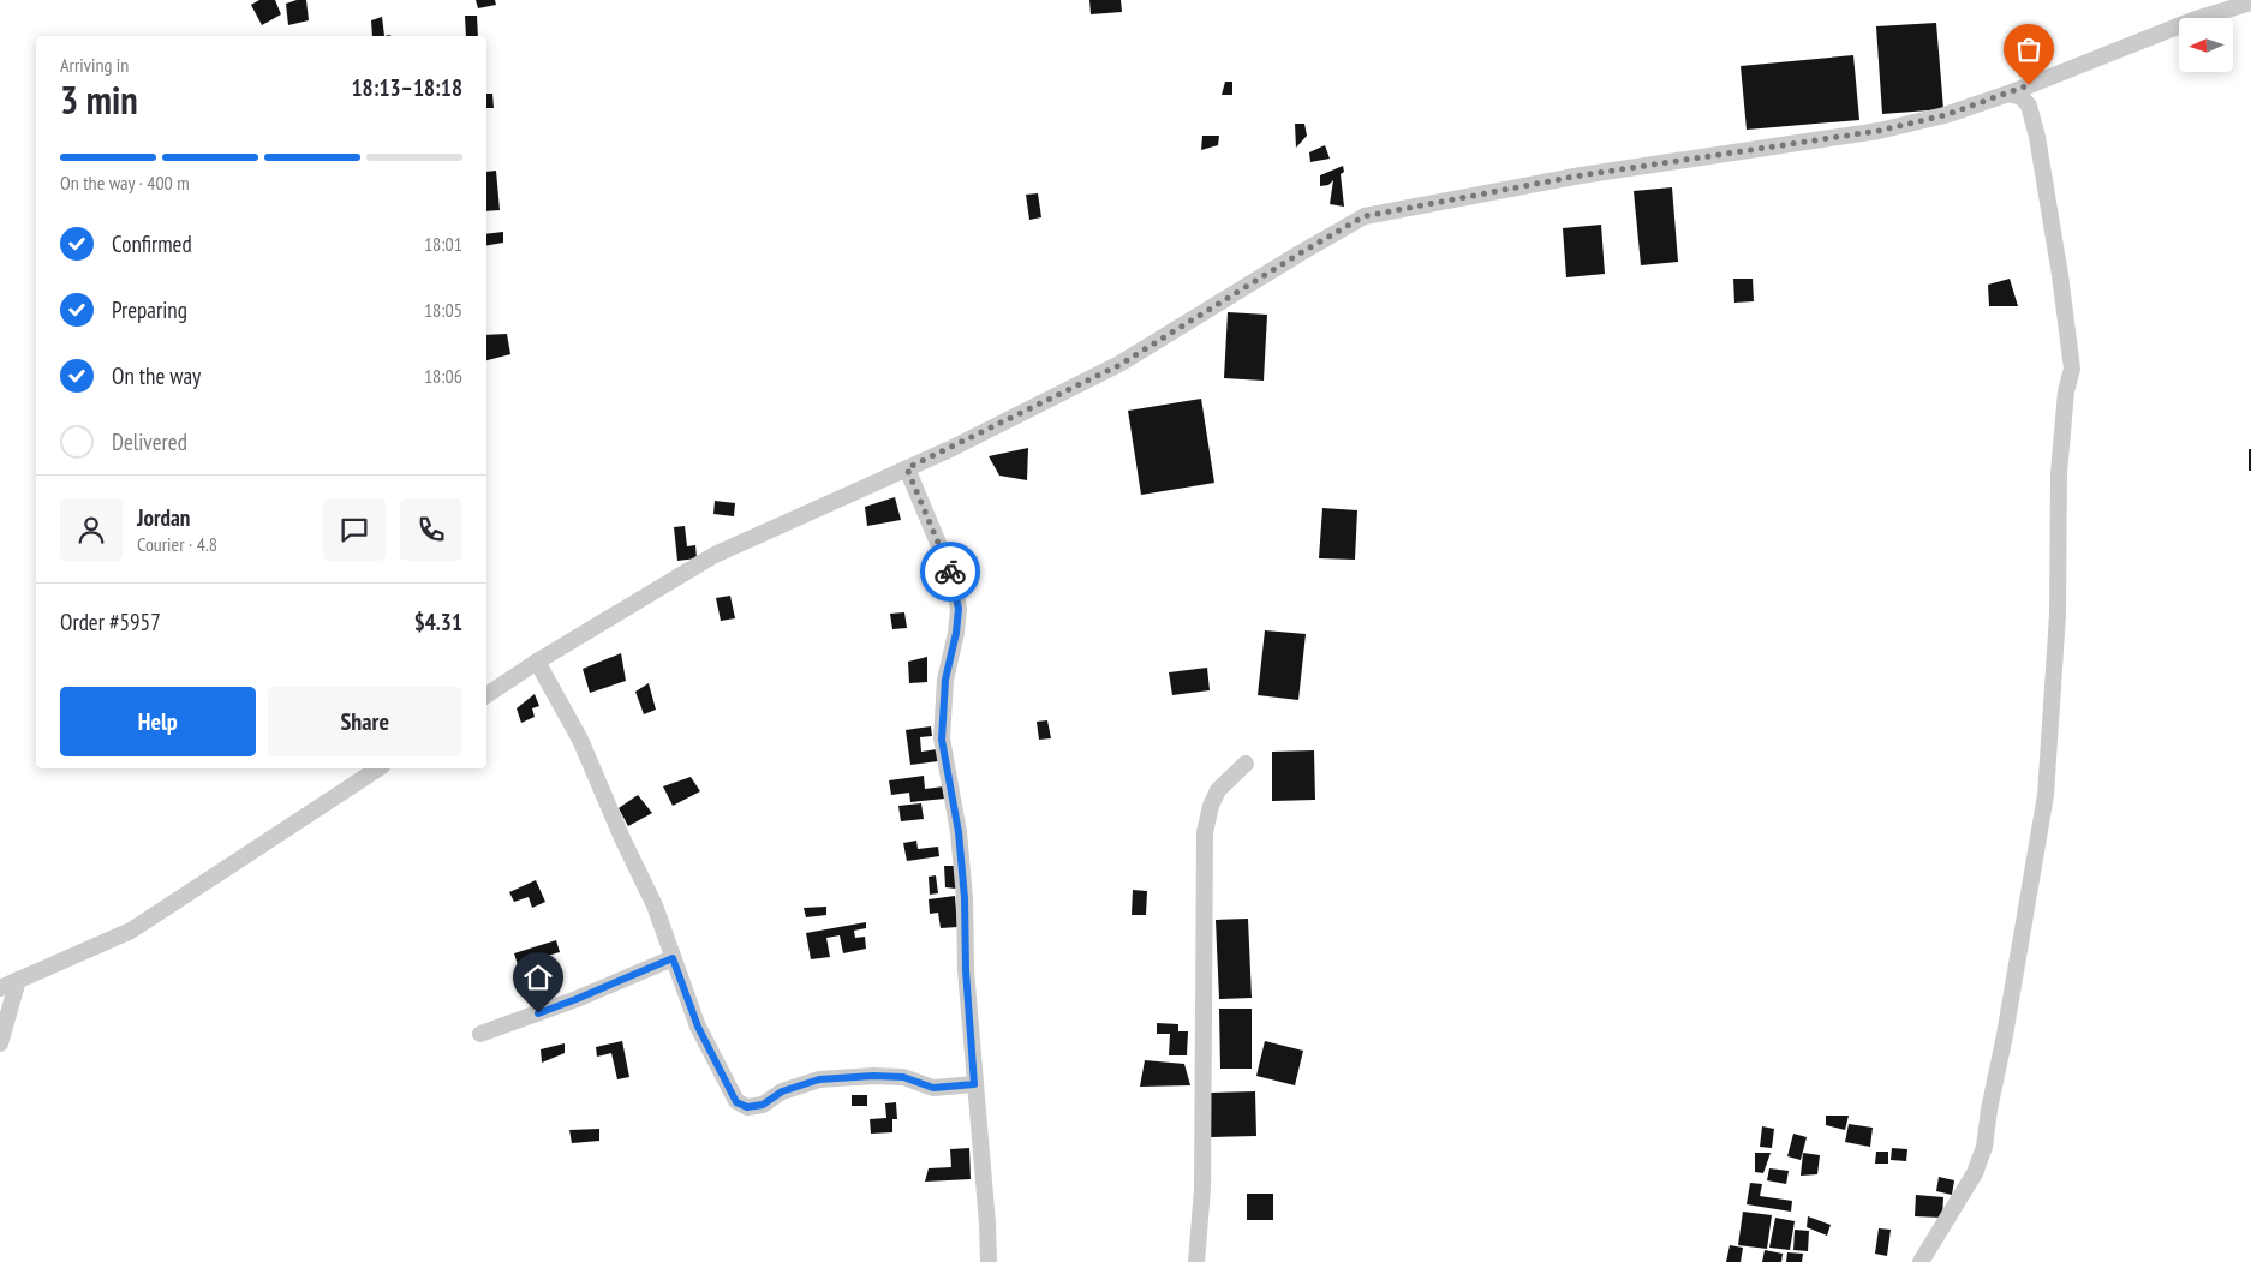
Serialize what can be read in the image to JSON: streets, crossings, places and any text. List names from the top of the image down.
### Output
{
  "north": "left",
  "page": {
    "heading": ["3 min", "Arriving in", "18:13–18:18"],
    "panel": [
      "Jordan",
      "Courier · 4.8",
      "Order #5957",
      "$4.31"
    ],
    "bar": "On the way · 400 m",
    "list": [
      ["Confirmed", "18:01"],
      ["Preparing", "18:05"],
      ["On the way", "18:06"],
      "Delivered"
    ],
    "buttons": ["Help", "Share"]
  }
}
